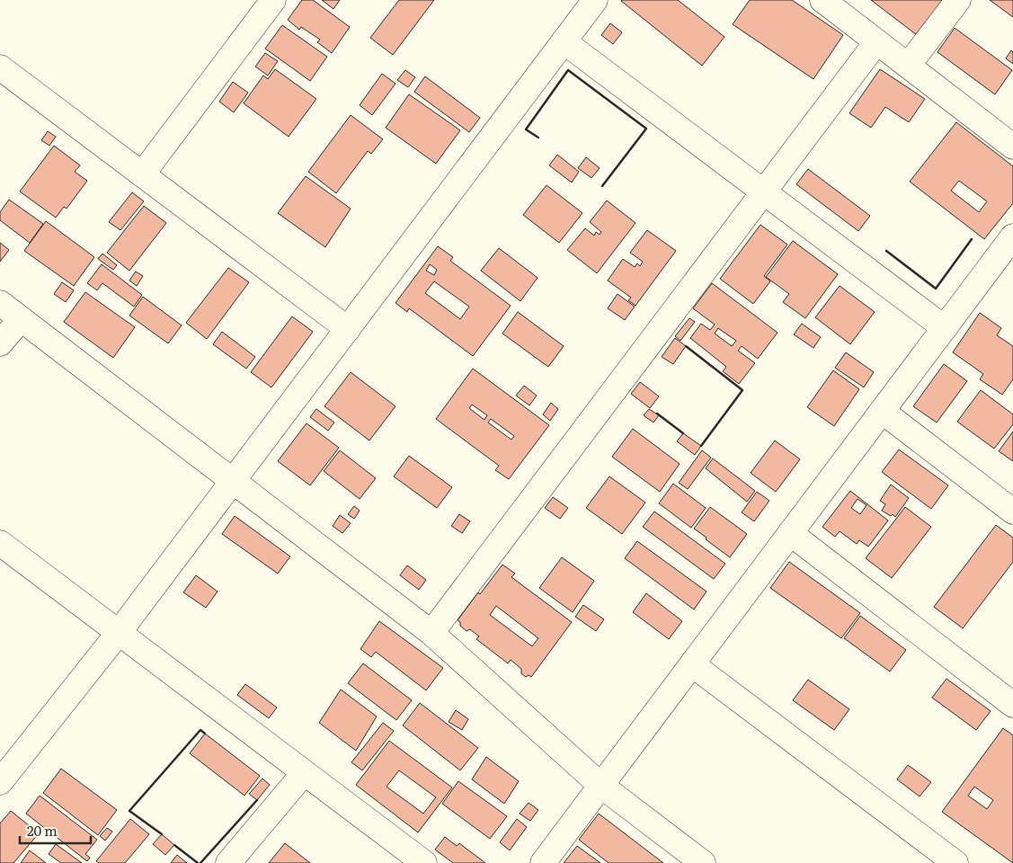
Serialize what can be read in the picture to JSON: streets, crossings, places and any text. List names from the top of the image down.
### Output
{
  "scale_bar": "20 m"
}
